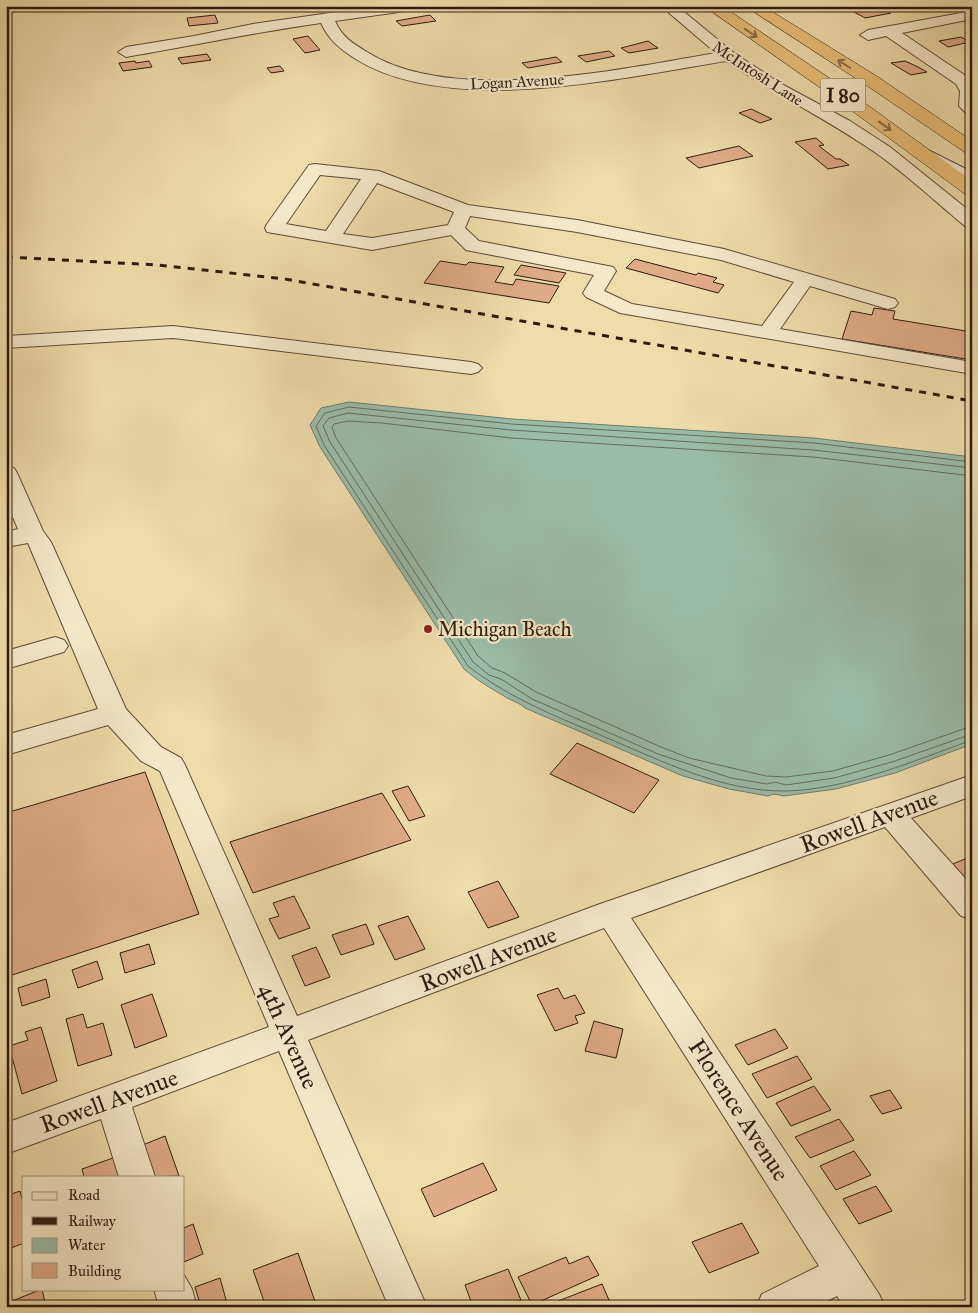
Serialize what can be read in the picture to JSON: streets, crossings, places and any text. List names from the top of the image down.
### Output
{
  "streets": {
    "highway": ["I 80"],
    "street": [
      "McIntosh Lane",
      "Logan Avenue",
      "Rowell Avenue",
      "4th Avenue",
      "Florence Avenue"
    ]
  },
  "crossings": [
    ["McIntosh Lane", "Logan Avenue"],
    ["Rowell Avenue", "4th Avenue"],
    ["Rowell Avenue", "Florence Avenue"]
  ],
  "places": ["Michigan Beach"],
  "legend": [
    "Road",
    "Railway",
    "Water",
    "Building"
  ]
}
